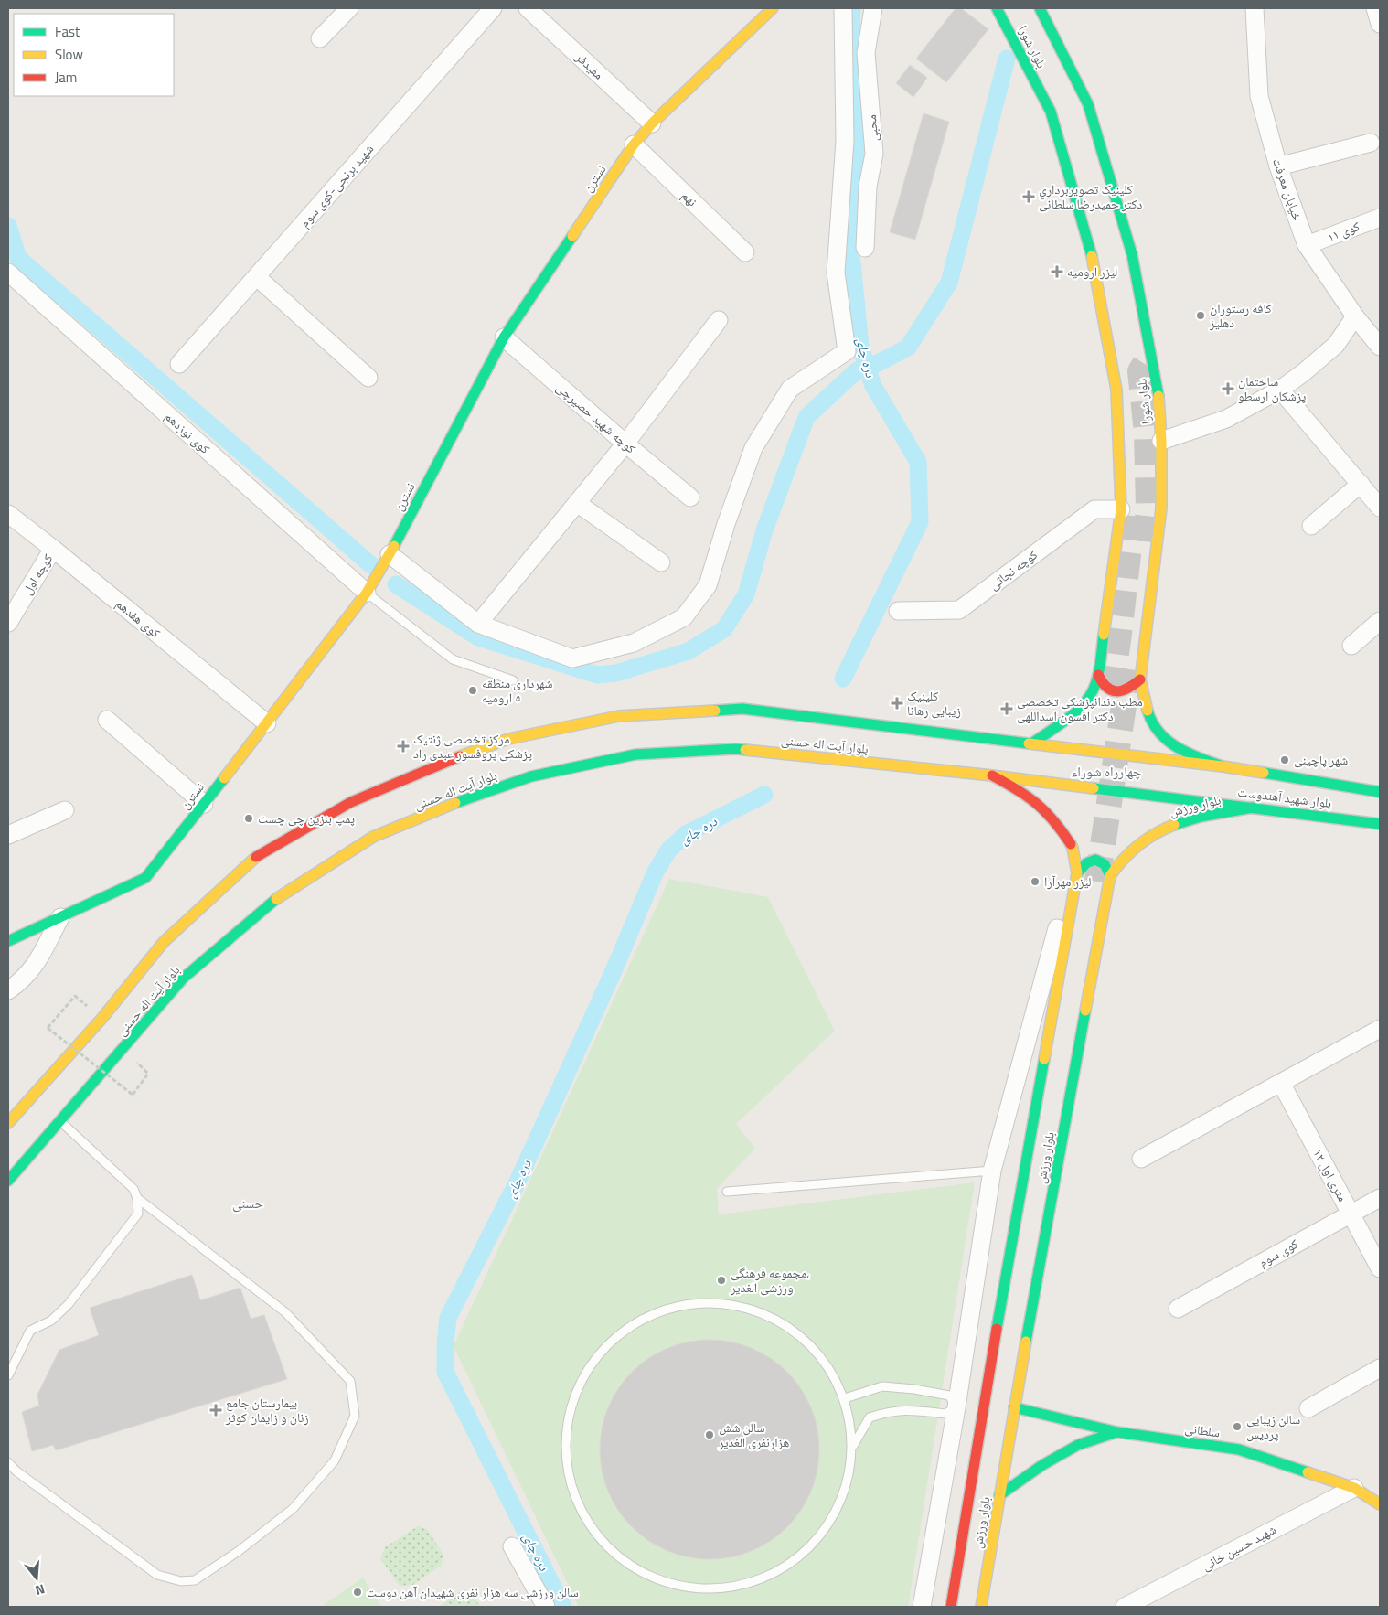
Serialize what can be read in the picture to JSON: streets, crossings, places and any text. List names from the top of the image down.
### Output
{
  "streets": {
    "main road": [
      "بلوار شورا",
      "نسترن",
      "بلوار آیت اله حسنی",
      "بلوار شهید آهندوست",
      "بلوار ورزش",
      "سلطانی"
    ],
    "street": [
      "مفیدفر",
      "محبی",
      "شهید برنجی-کوی سوم",
      "خیابان معرفت",
      "نهم",
      "کوی ۱۱",
      "کوچه شهید حصیرچی",
      "کوی نوزدهم",
      "کوچه نجاتی",
      "کوچه اول",
      "کوی هفدهم",
      "۱۲ متری اول",
      "کوی سوم",
      "شهید حسین خانی"
    ]
  },
  "crossings": [
    ["بلوار شورا", "کوچه نجاتی"],
    ["بلوار شورا", "بلوار آیت اله حسنی"],
    ["بلوار شورا", "بلوار شهید آهندوست"],
    ["مفیدفر", "نسترن"],
    ["نسترن", "نهم"],
    ["نسترن", "کوچه شهید حصیرچی"],
    ["نسترن", "کوی نوزدهم"],
    ["نسترن", "کوی هفدهم"],
    ["خیابان معرفت", "کوی ۱۱"],
    ["کوچه اول", "کوی هفدهم"],
    ["بلوار آیت اله حسنی", "بلوار شهید آهندوست"],
    ["بلوار آیت اله حسنی", "بلوار ورزش"],
    ["بلوار شهید آهندوست", "بلوار ورزش"],
    ["بلوار ورزش", "سلطانی"],
    ["۱۲ متری اول", "کوی سوم"],
    ["سلطانی", "شهید حسین خانی"]
  ],
  "districts": ["چهارراه شوراء", "حسنی"],
  "water": ["دره چای"],
  "places": {
    "health": [
      "کلینیک تصويربرداري دکتر حمیدرضا سلطانی",
      "لیزر ارومیه",
      "ساختمان پزشکان ارسطو",
      "کلینیک زیبایی رهانا",
      "مطب دندانپزشکی تخصصی دکتر افسون اسداللهی",
      "مرکز تخصصی ژنتیک پزشکی پروفسور عبدی راد",
      "بیمارستان جامع زنان و زایمان کوثر"
    ],
    "other": [
      "کافه رستوران دهلیز",
      "شهردارى منطقه ٥ ارومیه",
      "شهر پاچینی",
      "پمپ بنزین چى چست",
      "لیزر مهرآرا",
      "مجموعه فرهنگی، ورزشی الغدیر",
      "سالن زیبایی پردیس",
      "سالن شش هزارنفری الغدیر",
      "سالن ورزشی سه هزار نفری شهیدان آهن دوست"
    ]
  },
  "legend": ["Fast", "Slow", "Jam"],
  "north": "bottom"
}
